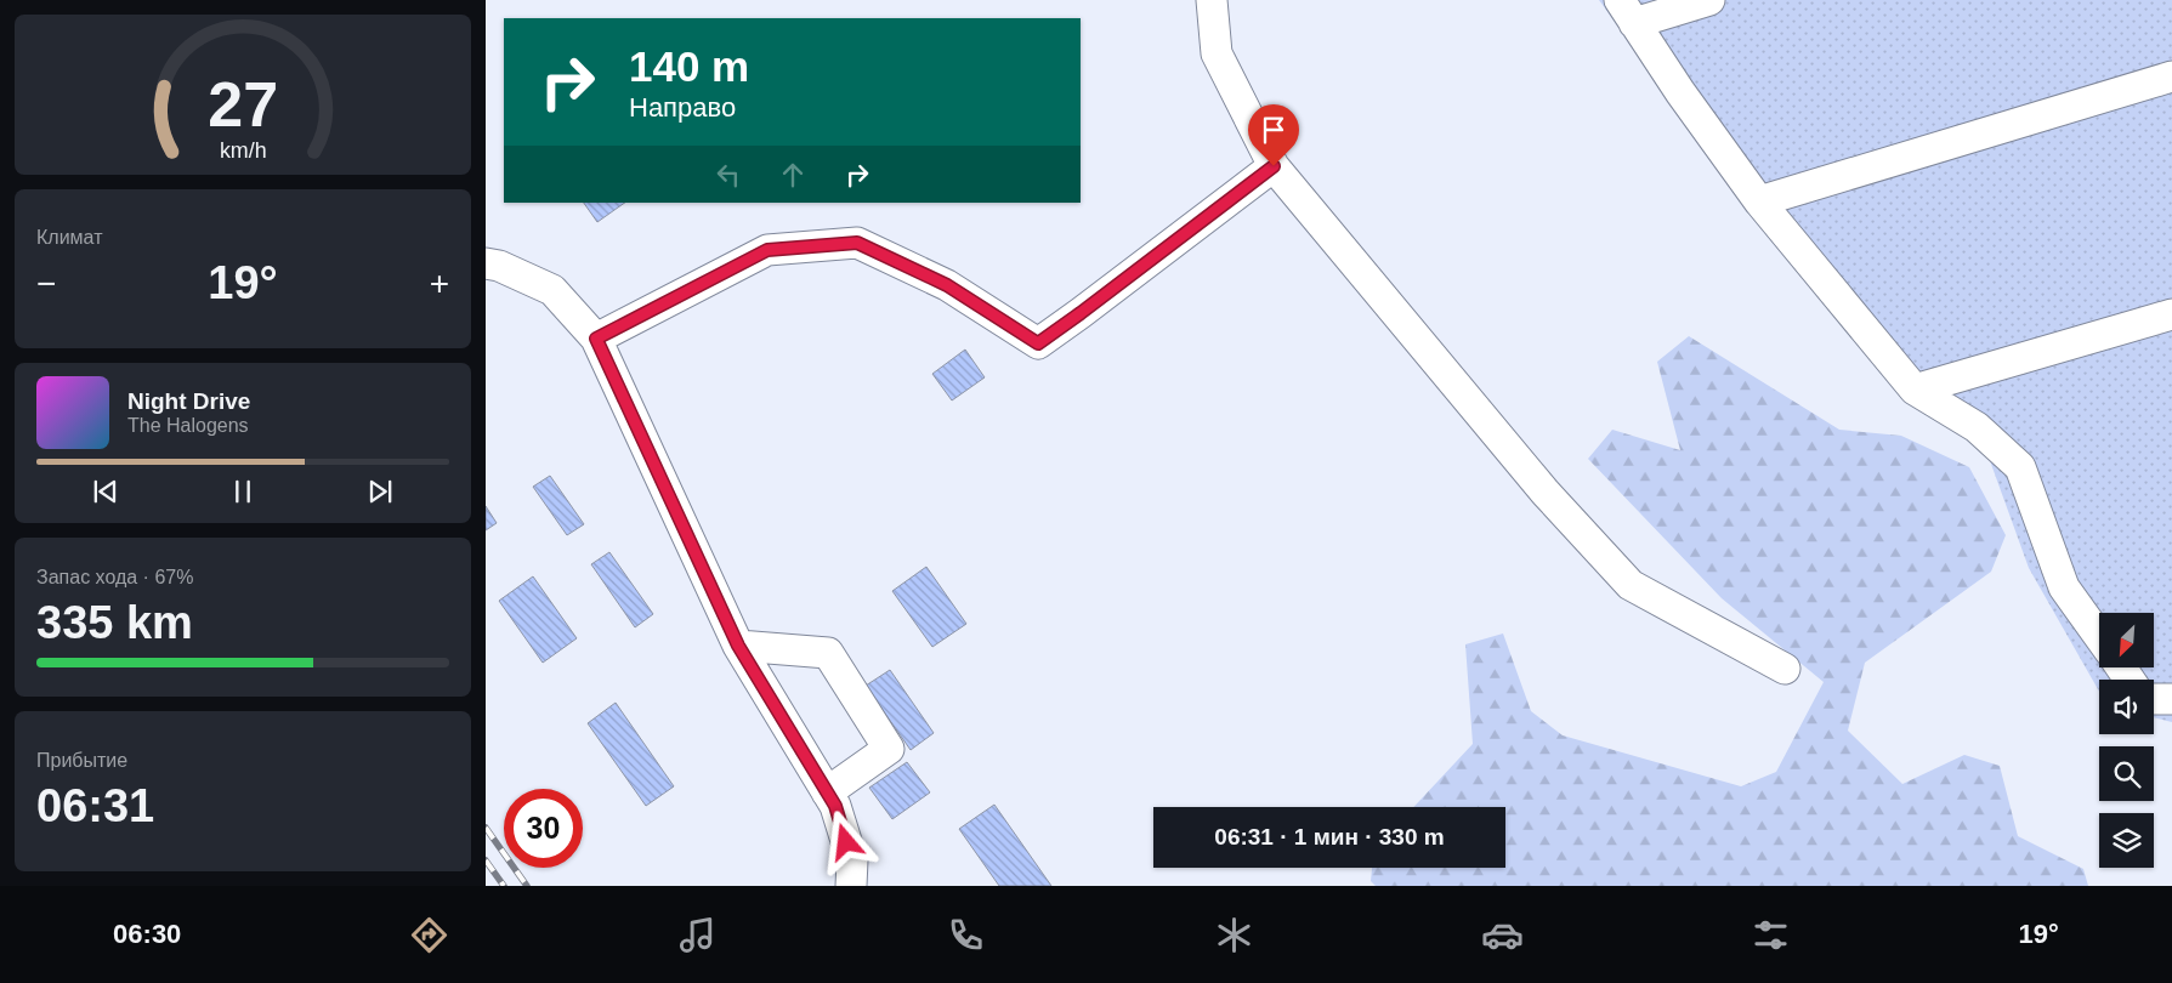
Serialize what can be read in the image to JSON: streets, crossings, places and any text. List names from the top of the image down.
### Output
{
  "north": "bottom left",
  "page": {
    "turn": ["140 m", "Направо"],
    "tile": [
      "Климат",
      ["Запас хода · 67%", "335 km"],
      ["Прибытие", "06:31"]
    ],
    "heat": ["−", "19°", "+"],
    "song": ["Night Drive", "The Halogens"],
    "limit": "30",
    "trip": "06:31 · 1 мин · 330 m",
    "tabs": ["06:30", "19°"],
    "gauge": ["27", "km/h"]
  }
}
